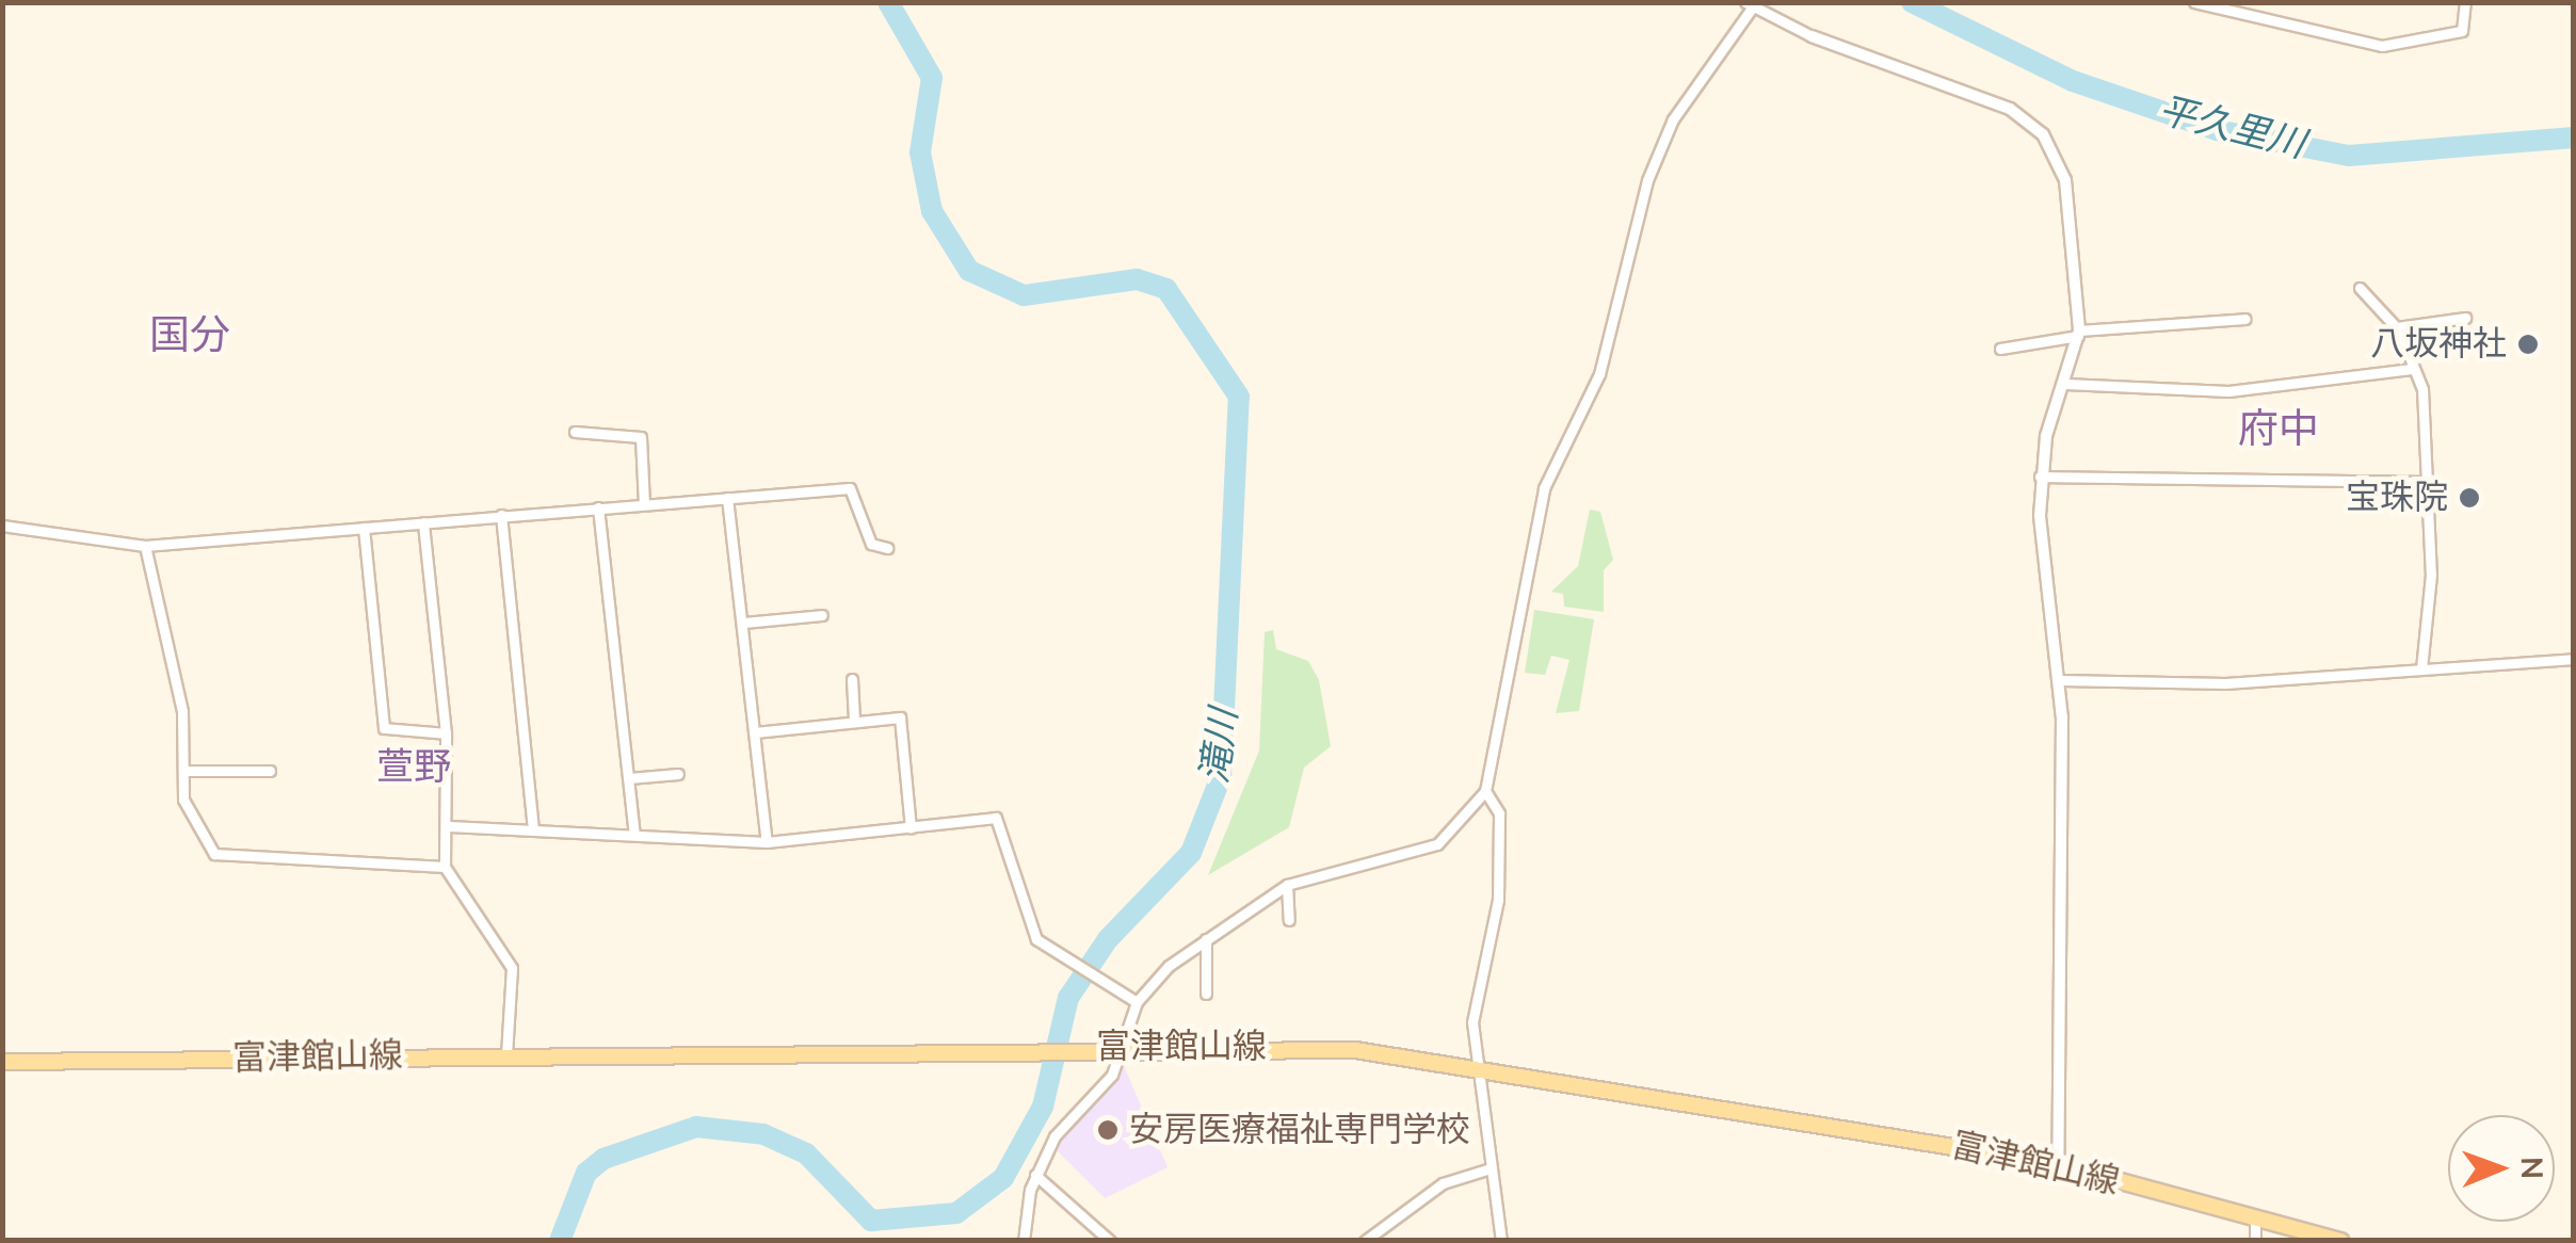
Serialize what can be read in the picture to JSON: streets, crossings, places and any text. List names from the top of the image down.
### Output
{
  "streets": {
    "main road": ["富津館山線"]
  },
  "districts": ["国分", "府中", "萱野"],
  "water": ["平久里川", "滝川"],
  "places": ["八坂神社", "宝珠院", "安房医療福祉専門学校"],
  "north": "right"
}
